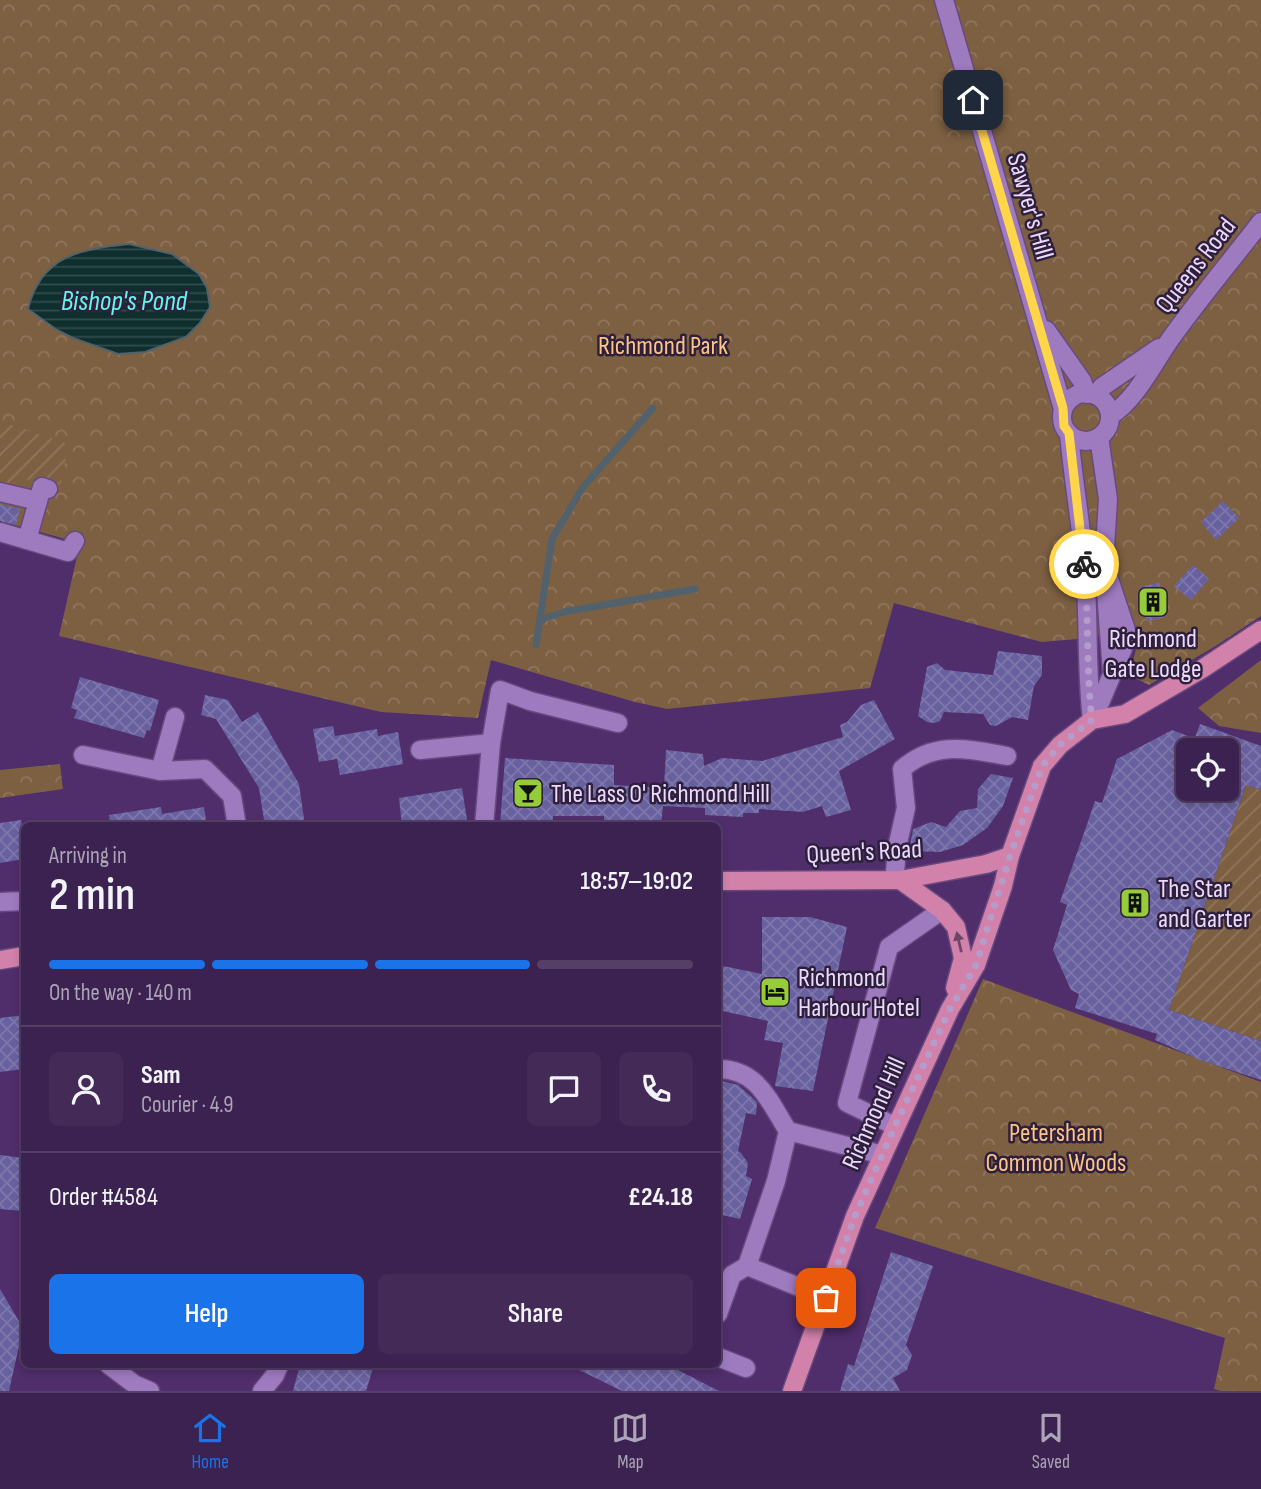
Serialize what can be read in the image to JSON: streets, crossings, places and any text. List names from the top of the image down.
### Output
{
  "streets": {
    "main road": ["Queen's Road", "Richmond Hill"],
    "street": ["Sawyer's Hill", "Queens Road"]
  },
  "crossings": [
    ["Sawyer's Hill", "Queens Road"],
    ["Queen's Road", "Richmond Hill"]
  ],
  "water": ["Bishop's Pond"],
  "parks": ["Richmond Park", "Petersham Common Woods"],
  "places": {
    "building": ["Richmond Gate Lodge", "The Star and Garter"],
    "bar": ["The Lass O' Richmond Hill"],
    "hotel": ["Richmond Harbour Hotel"]
  },
  "page": {
    "heading": ["2 min", "Arriving in", "18:57–19:02"],
    "panel": [
      "Sam",
      "Courier · 4.9",
      "Order #4584",
      "£24.18"
    ],
    "bar": "On the way · 140 m",
    "buttons": ["Help", "Share"],
    "tabs": ["Home", "Map", "Saved"]
  }
}
